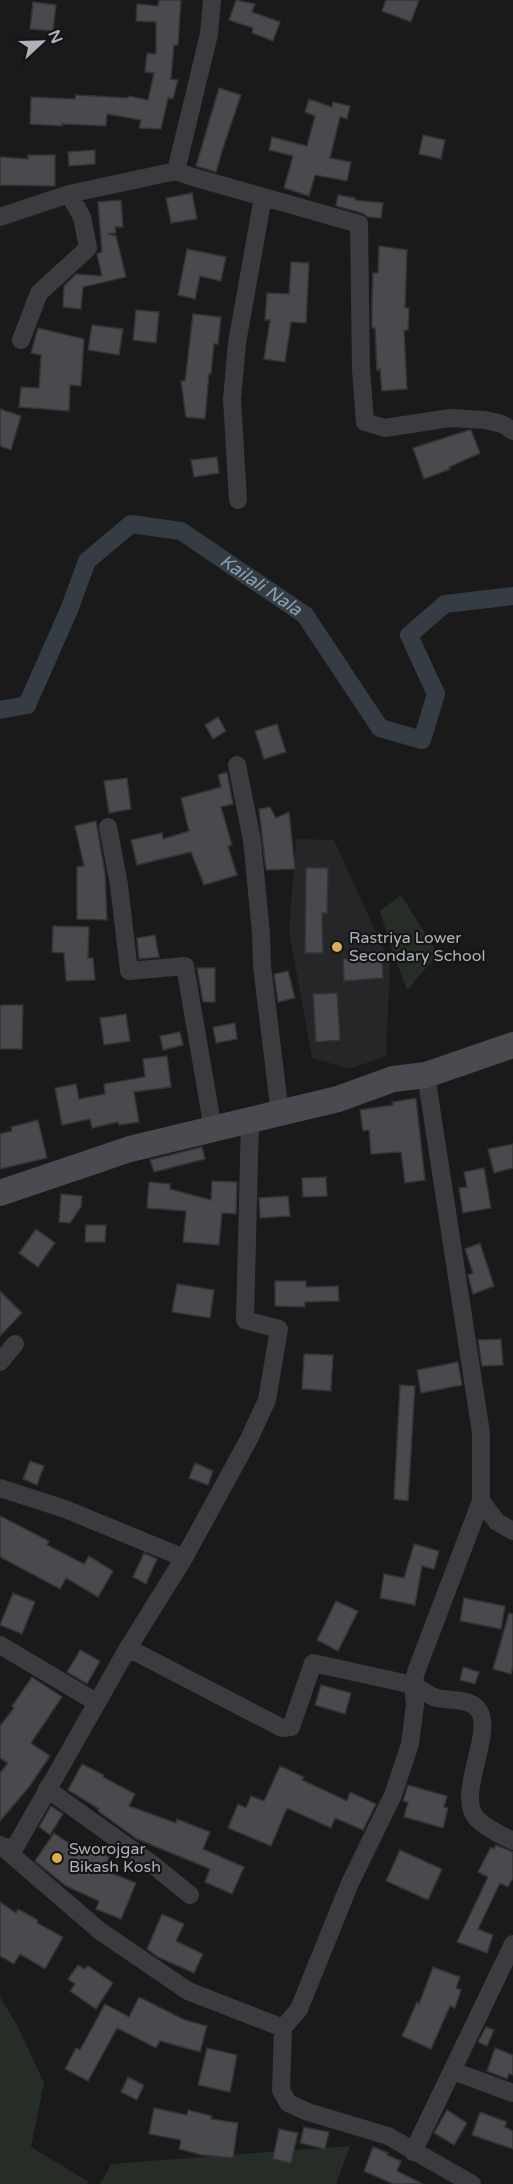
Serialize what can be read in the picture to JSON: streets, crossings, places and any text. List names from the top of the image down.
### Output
{
  "water": ["Kailali Nala"],
  "places": ["Rastriya Lower Secondary School", "Sworojgar Bikash Kosh"],
  "north": "right"
}
